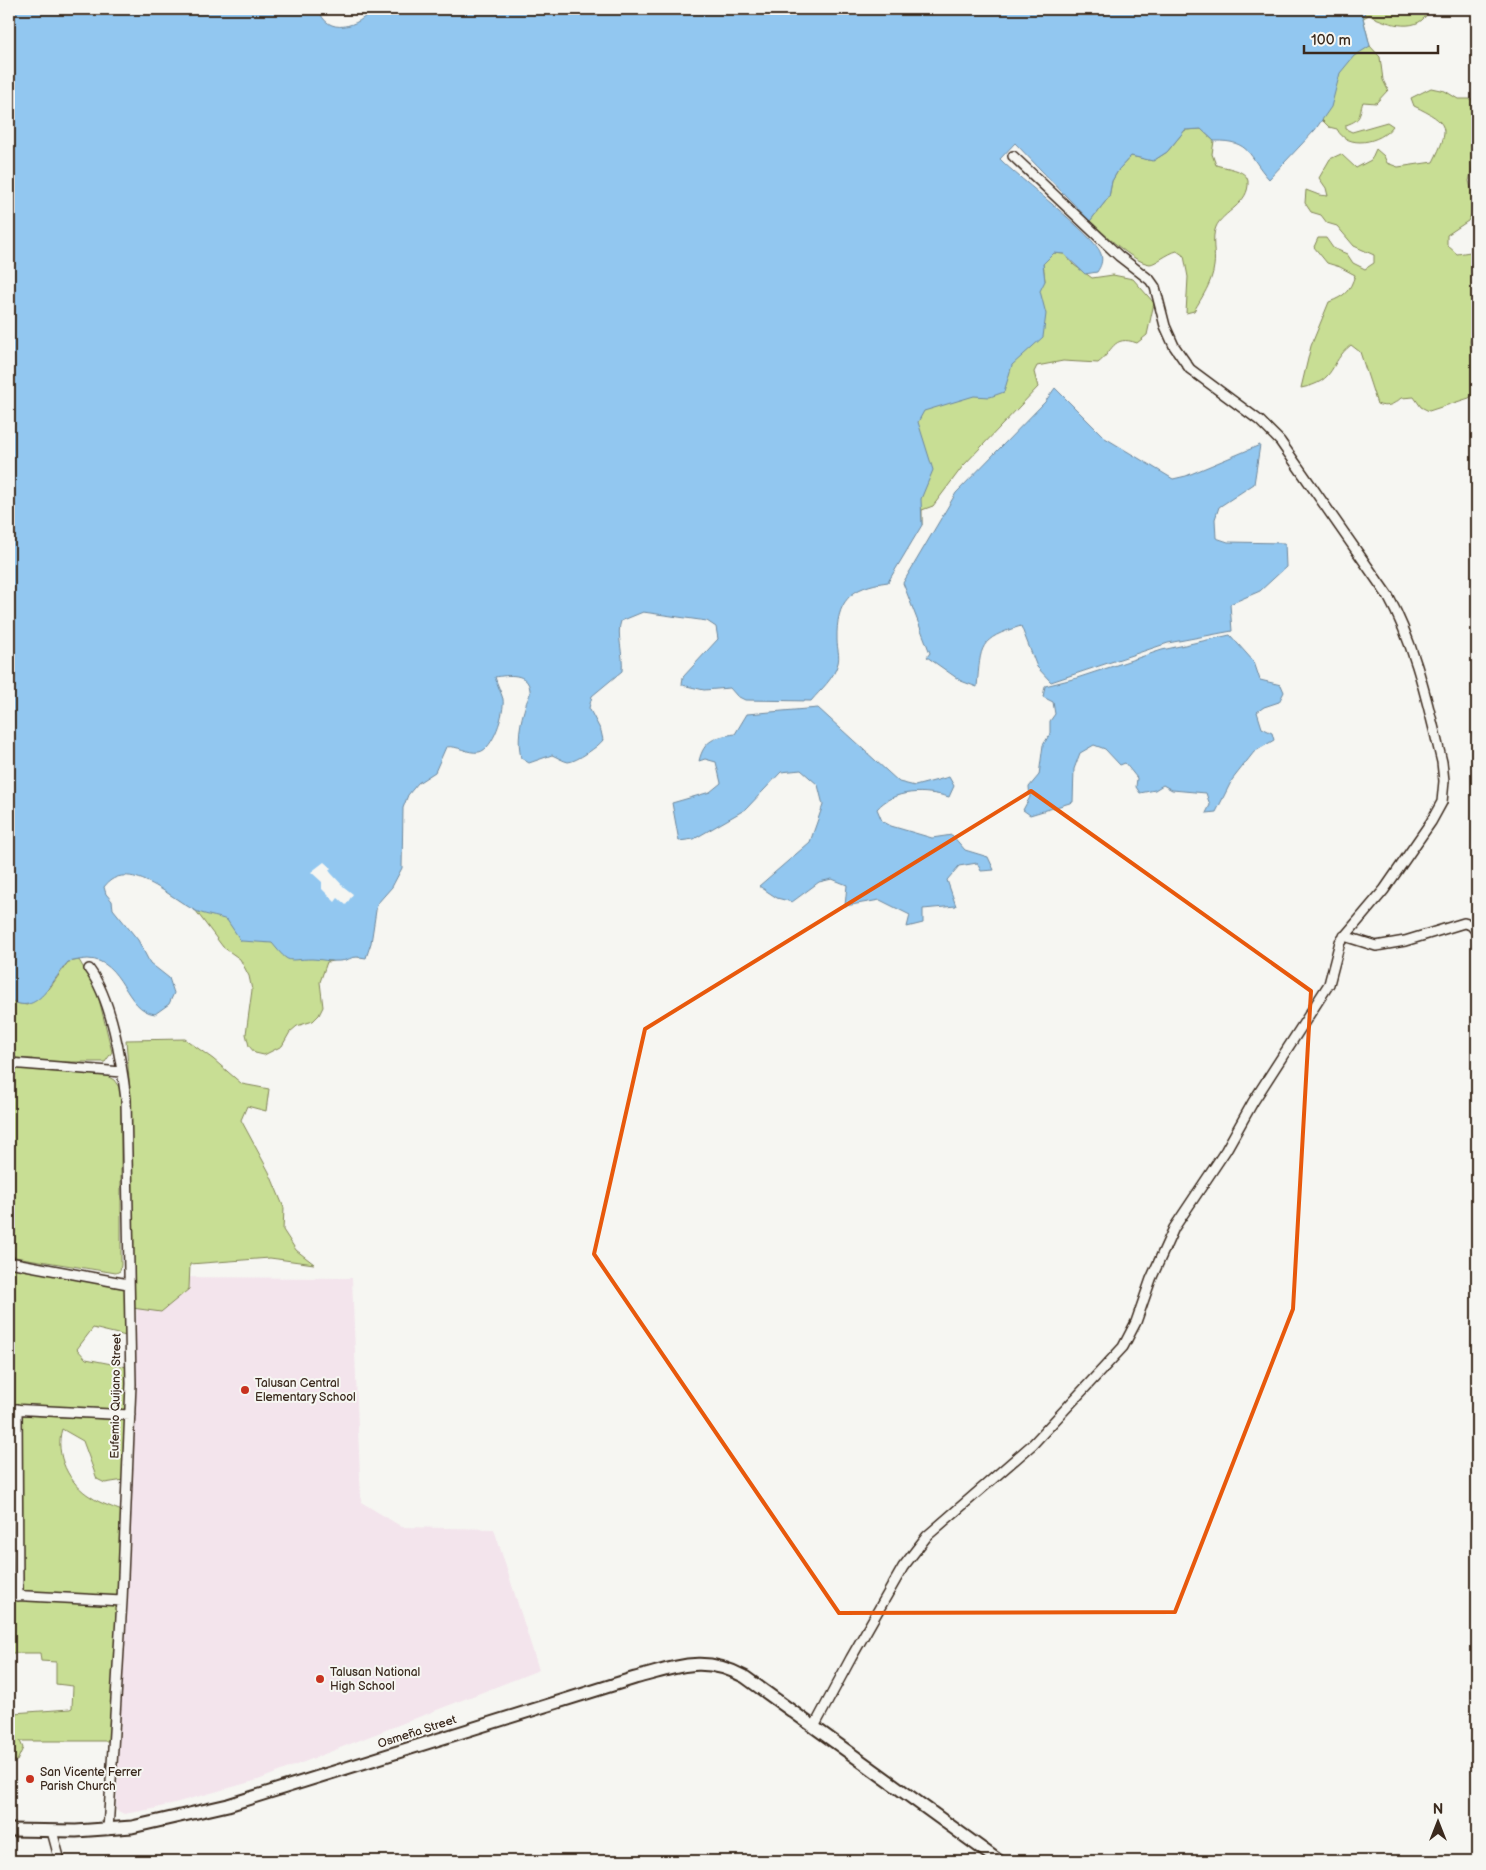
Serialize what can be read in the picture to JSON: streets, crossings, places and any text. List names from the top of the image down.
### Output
{
  "streets": {
    "main road": ["Osmeña Street"],
    "street": ["Eufemio Quijano Street"]
  },
  "crossings": [
    ["Eufemio Quijano Street", "Osmeña Street"]
  ],
  "places": ["Talusan Central Elementary School", "Talusan National High School", "San Vicente Ferrer Parish Church"],
  "scale_bar": "100 m",
  "north": "top"
}
